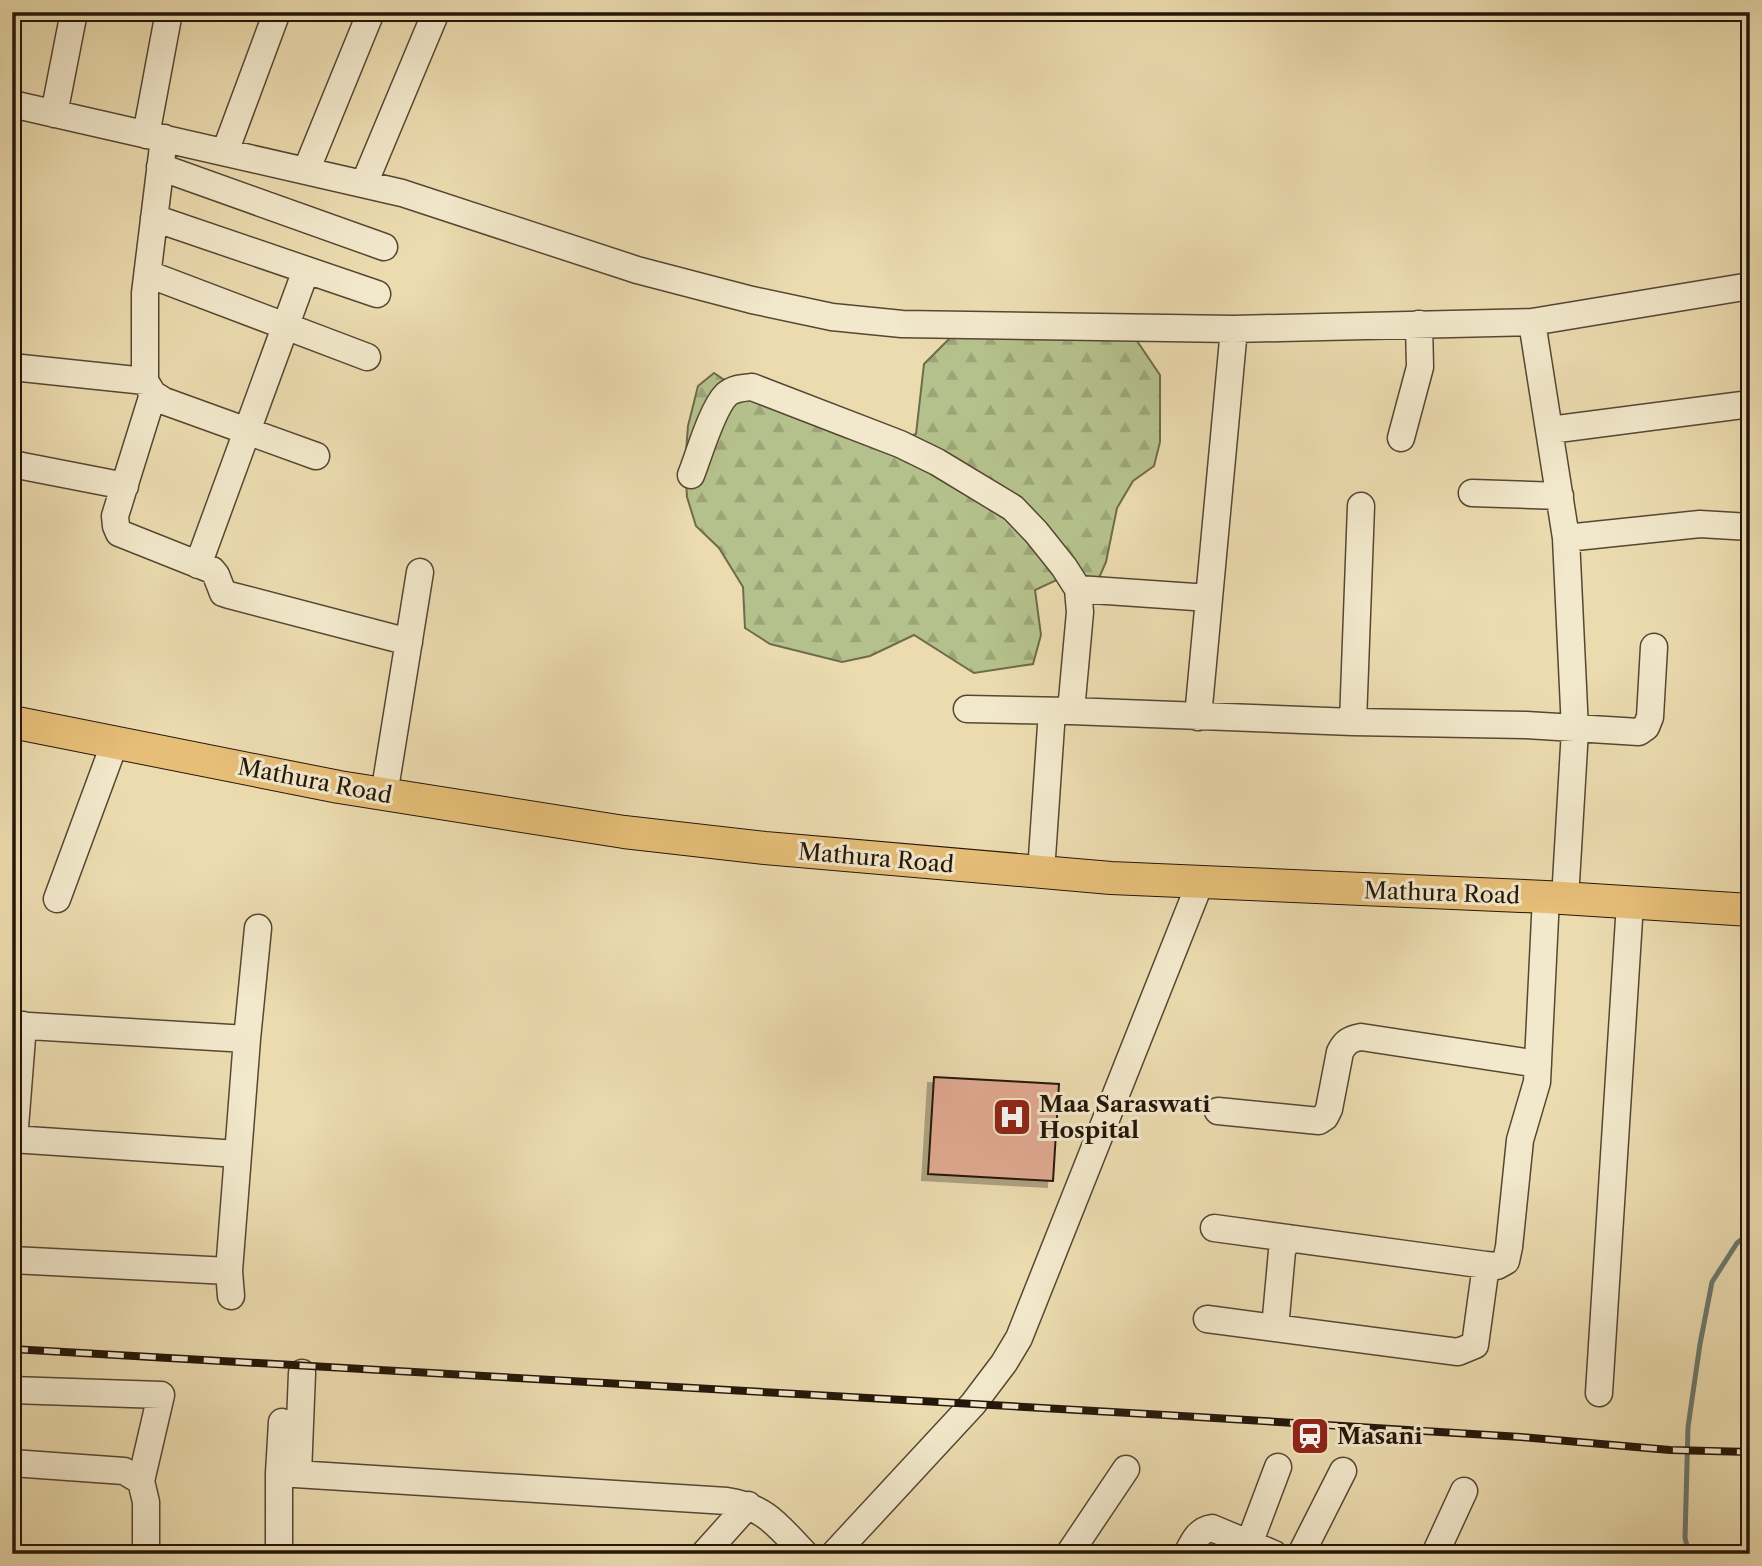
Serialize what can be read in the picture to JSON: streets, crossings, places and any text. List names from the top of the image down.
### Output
{
  "streets": {
    "main road": ["Mathura Road"]
  },
  "places": {
    "hospital": ["Maa Saraswati Hospital"],
    "station": ["Masani"]
  }
}
